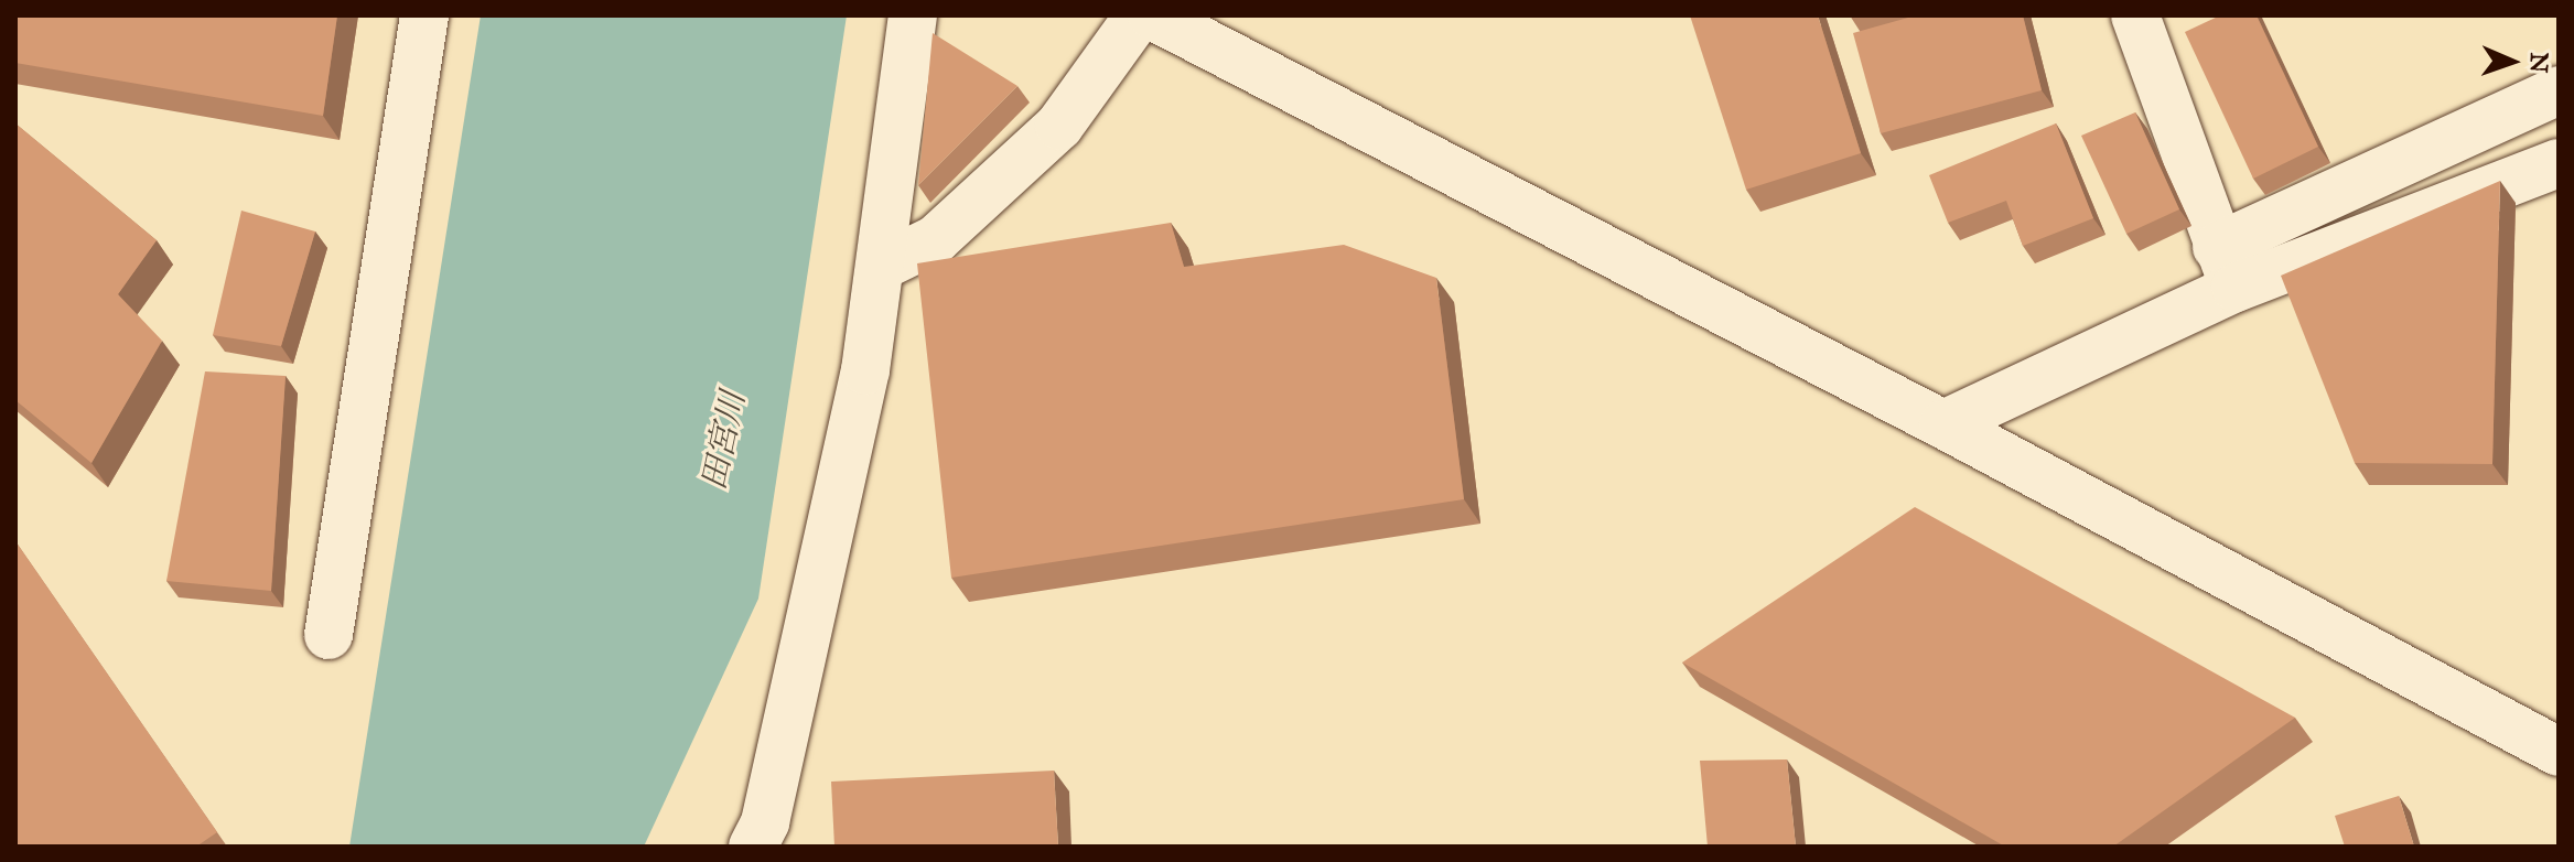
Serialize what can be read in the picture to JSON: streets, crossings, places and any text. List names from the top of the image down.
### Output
{
  "water": ["田宮川"],
  "north": "right"
}
